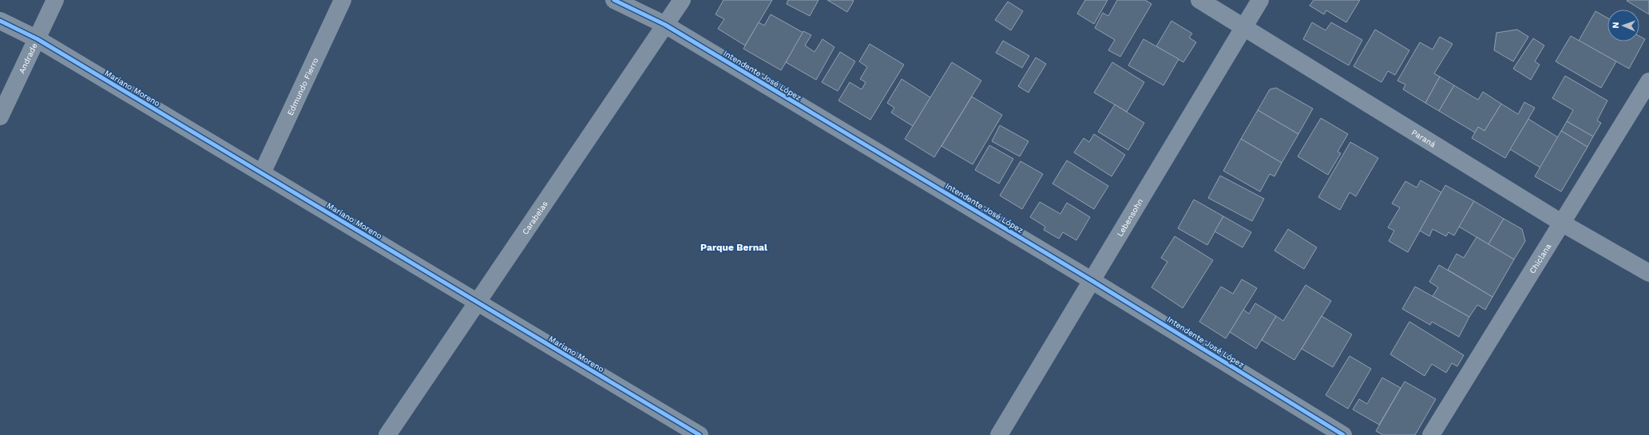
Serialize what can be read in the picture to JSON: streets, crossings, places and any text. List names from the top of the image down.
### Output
{
  "streets": {
    "street": [
      "Andrade",
      "Intendente José López",
      "Edmundo Fierro",
      "Mariano Moreno",
      "Paraná",
      "Carabelas",
      "Lebensohn",
      "Chiclana"
    ]
  },
  "crossings": [
    ["Andrade", "Mariano Moreno"],
    ["Intendente José López", "Carabelas"],
    ["Intendente José López", "Lebensohn"],
    ["Edmundo Fierro", "Mariano Moreno"],
    ["Mariano Moreno", "Carabelas"],
    ["Paraná", "Lebensohn"],
    ["Paraná", "Chiclana"]
  ],
  "districts": ["Parque Bernal"],
  "north": "left"
}
